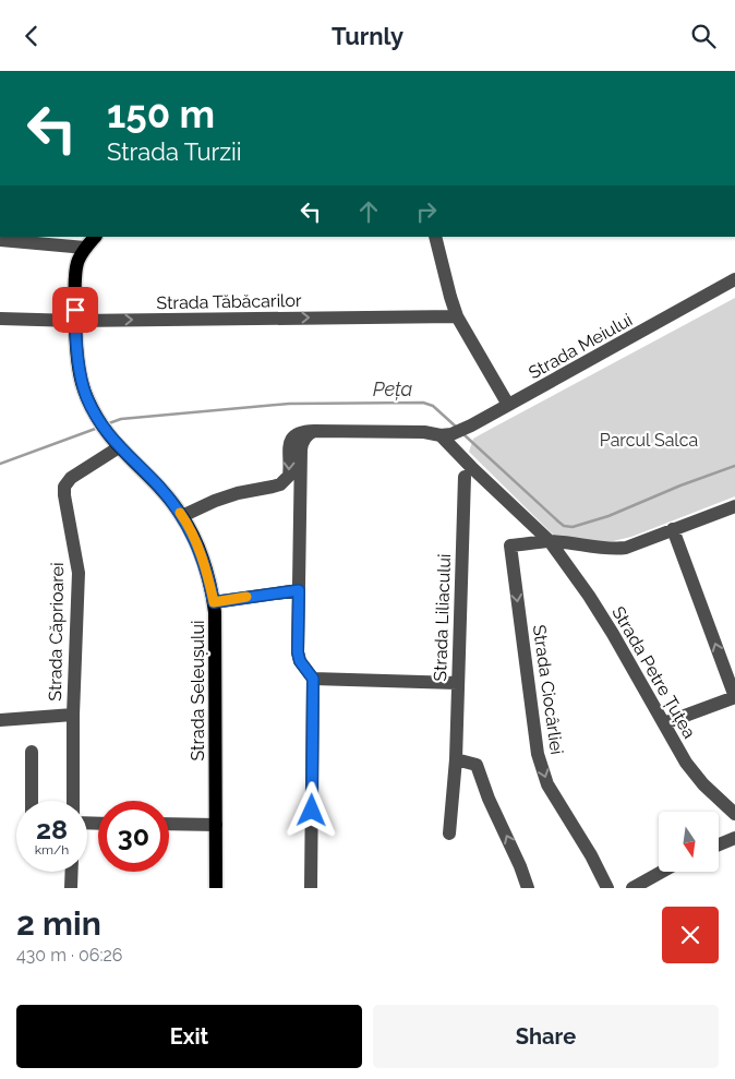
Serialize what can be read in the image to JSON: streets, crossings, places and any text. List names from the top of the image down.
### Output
{
  "streets": {
    "main road": ["Strada Seleușului"],
    "street": [
      "Strada Tăbăcarilor",
      "Strada Meiului",
      "Strada Liliacului",
      "Strada Căprioarei",
      "Strada Petre Țuțea",
      "Strada Ciocârliei"
    ]
  },
  "crossings": [
    ["Strada Tăbăcarilor", "Strada Seleușului"],
    ["Strada Meiului", "Strada Petre Țuțea"],
    ["Strada Căprioarei", "Strada Seleușului"],
    ["Strada Petre Țuțea", "Strada Ciocârliei"]
  ],
  "one_way": ["Strada Ciocârliei"],
  "water": ["Peța"],
  "parks": ["Parcul Salca"],
  "north": "bottom",
  "page": {
    "header": "Turnly",
    "turn": ["150 m", "Strada Turzii"],
    "speed": "28 km/h",
    "limit": "30",
    "heading": ["2 min", "430 m · 06:26"],
    "buttons": ["Exit", "Share"]
  }
}
